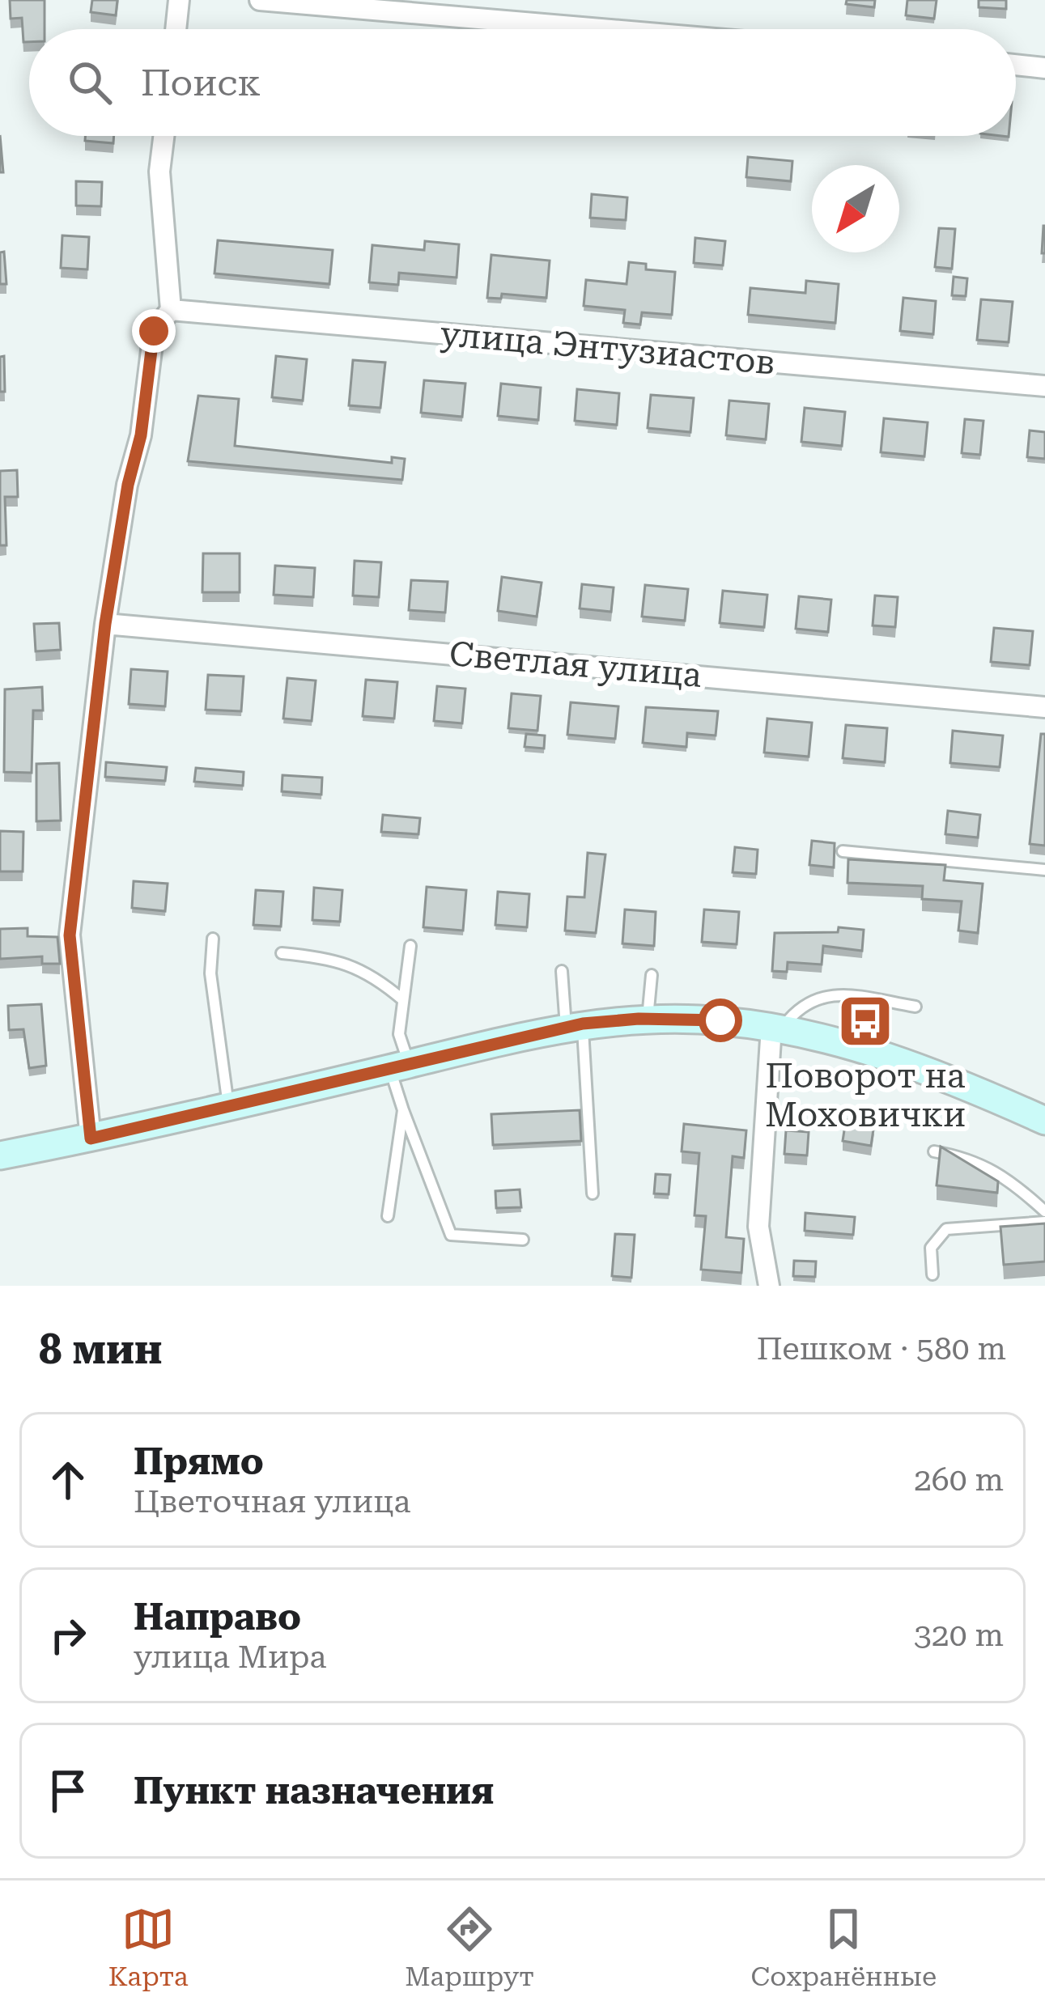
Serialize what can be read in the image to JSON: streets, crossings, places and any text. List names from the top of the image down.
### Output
{
  "streets": {
    "street": ["улица Энтузиастов", "Светлая улица"]
  },
  "places": {
    "bus stop": ["Поворот на Моховички"]
  },
  "north": "bottom left",
  "page": {
    "search": "Поиск",
    "heading": ["8 мин", "Пешком · 580 m"],
    "list": [
      ["Прямо", "Цветочная улица", "260 m"],
      ["Направо", "улица Мира", "320 m"],
      "Пункт назначения"
    ],
    "nav": ["Карта", "Маршрут", "Сохранённые"]
  }
}
